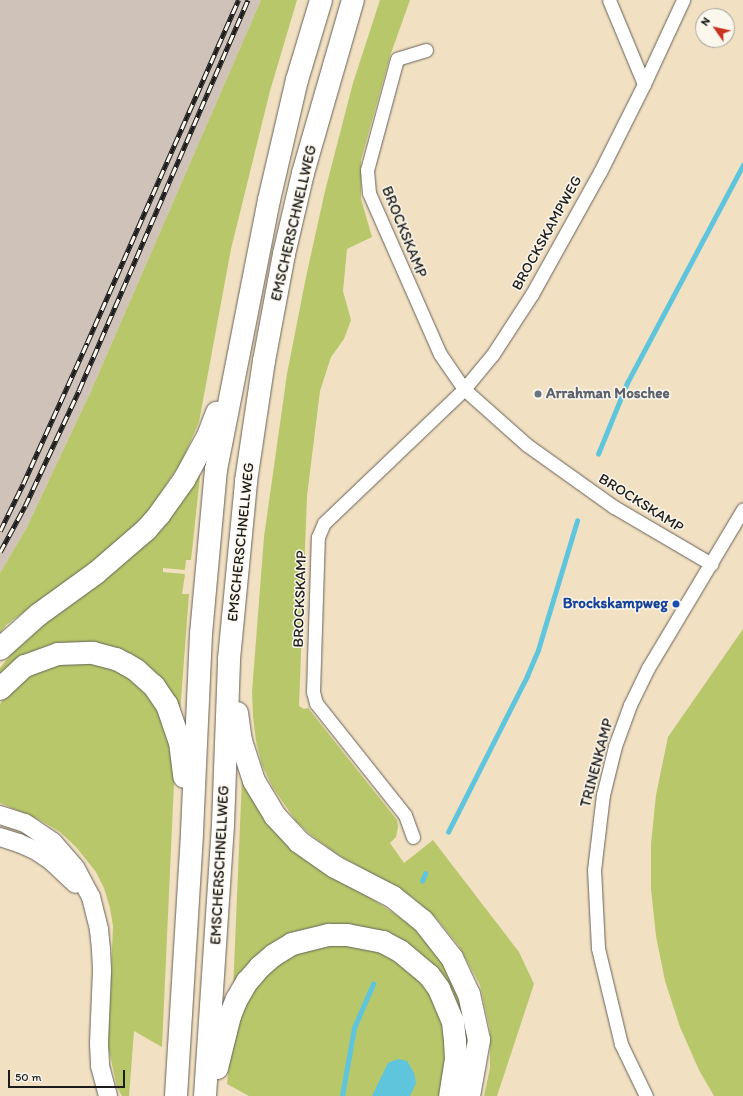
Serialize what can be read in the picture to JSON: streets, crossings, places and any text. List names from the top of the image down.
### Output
{
  "streets": {
    "highway": ["EMSCHERSCHNELLWEG"],
    "street": ["BROCKSKAMP", "BROCKSKAMPWEG", "TRINENKAMP"]
  },
  "crossings": [
    ["BROCKSKAMP", "BROCKSKAMPWEG"],
    ["BROCKSKAMP", "TRINENKAMP"]
  ],
  "places": ["Arrahman Moschee", "Brockskampweg"],
  "scale_bar": "50 m",
  "north": "top left"
}
